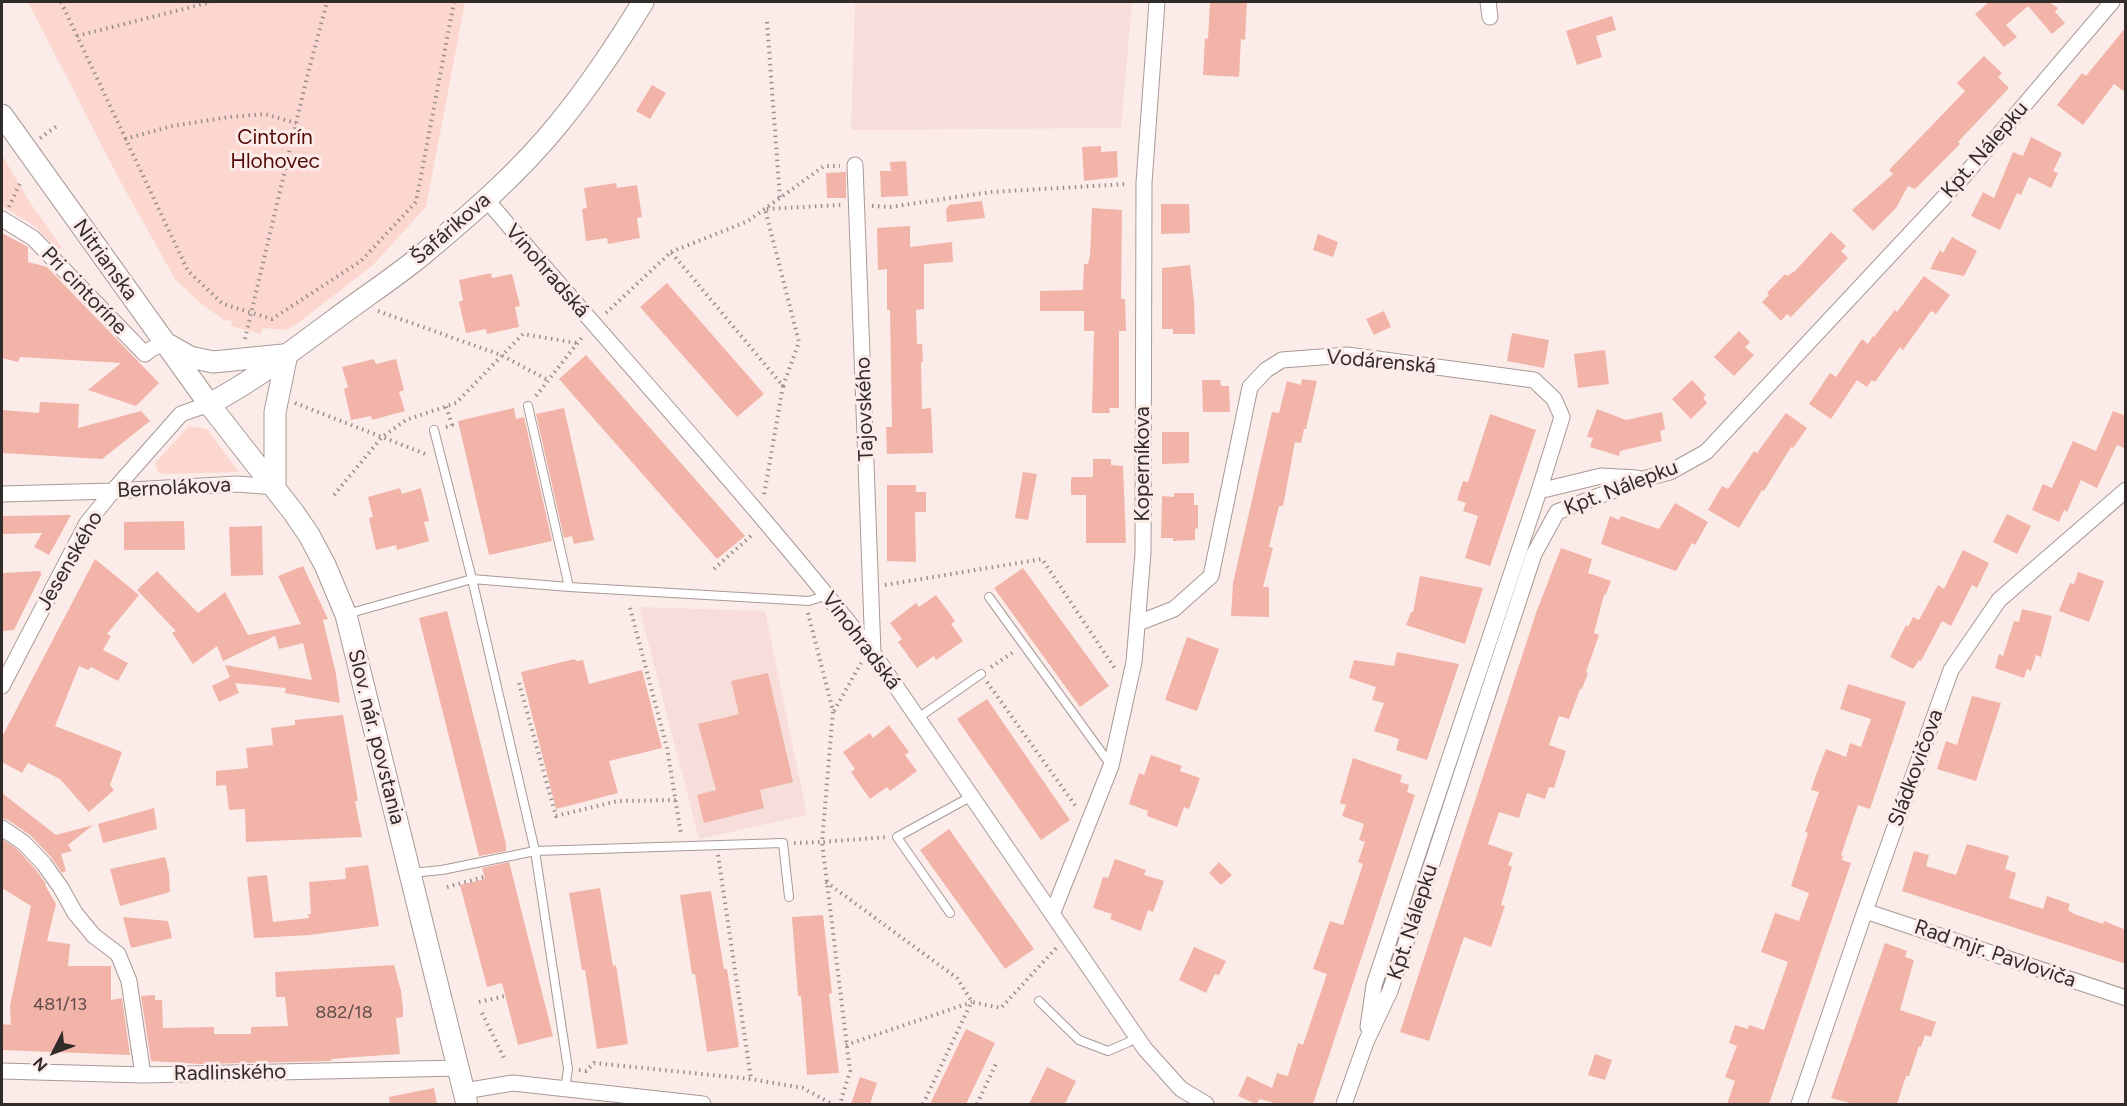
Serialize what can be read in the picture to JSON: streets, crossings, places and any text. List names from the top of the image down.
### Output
{
  "streets": {
    "main road": ["Šafárikova", "Nitrianska", "Slov. nár. povstania"],
    "street": [
      "Kpt. Nálepku",
      "Vinohradská",
      "Pri cintoríne",
      "Vodárenská",
      "Tajovského",
      "Koperníkova",
      "Bernolákova",
      "Jesenského",
      "Sládkovičova",
      "Rad mjr. Pavloviča",
      "Radlinského"
    ]
  },
  "crossings": [
    ["Šafárikova", "Nitrianska"],
    ["Šafárikova", "Vinohradská"],
    ["Šafárikova", "Jesenského"],
    ["Šafárikova", "Slov. nár. povstania"],
    ["Nitrianska", "Pri cintoríne"],
    ["Nitrianska", "Jesenského"],
    ["Nitrianska", "Slov. nár. povstania"],
    ["Vinohradská", "Tajovského"],
    ["Vinohradská", "Koperníkova"],
    ["Vodárenská", "Koperníkova"],
    ["Bernolákova", "Jesenského"],
    ["Bernolákova", "Slov. nár. povstania"],
    ["Jesenského", "Slov. nár. povstania"],
    ["Slov. nár. povstania", "Radlinského"],
    ["Sládkovičova", "Rad mjr. Pavloviča"]
  ],
  "parks": ["Cintorín Hlohovec"],
  "house_numbers": ["481/13", "882/18"],
  "north": "bottom left"
}
